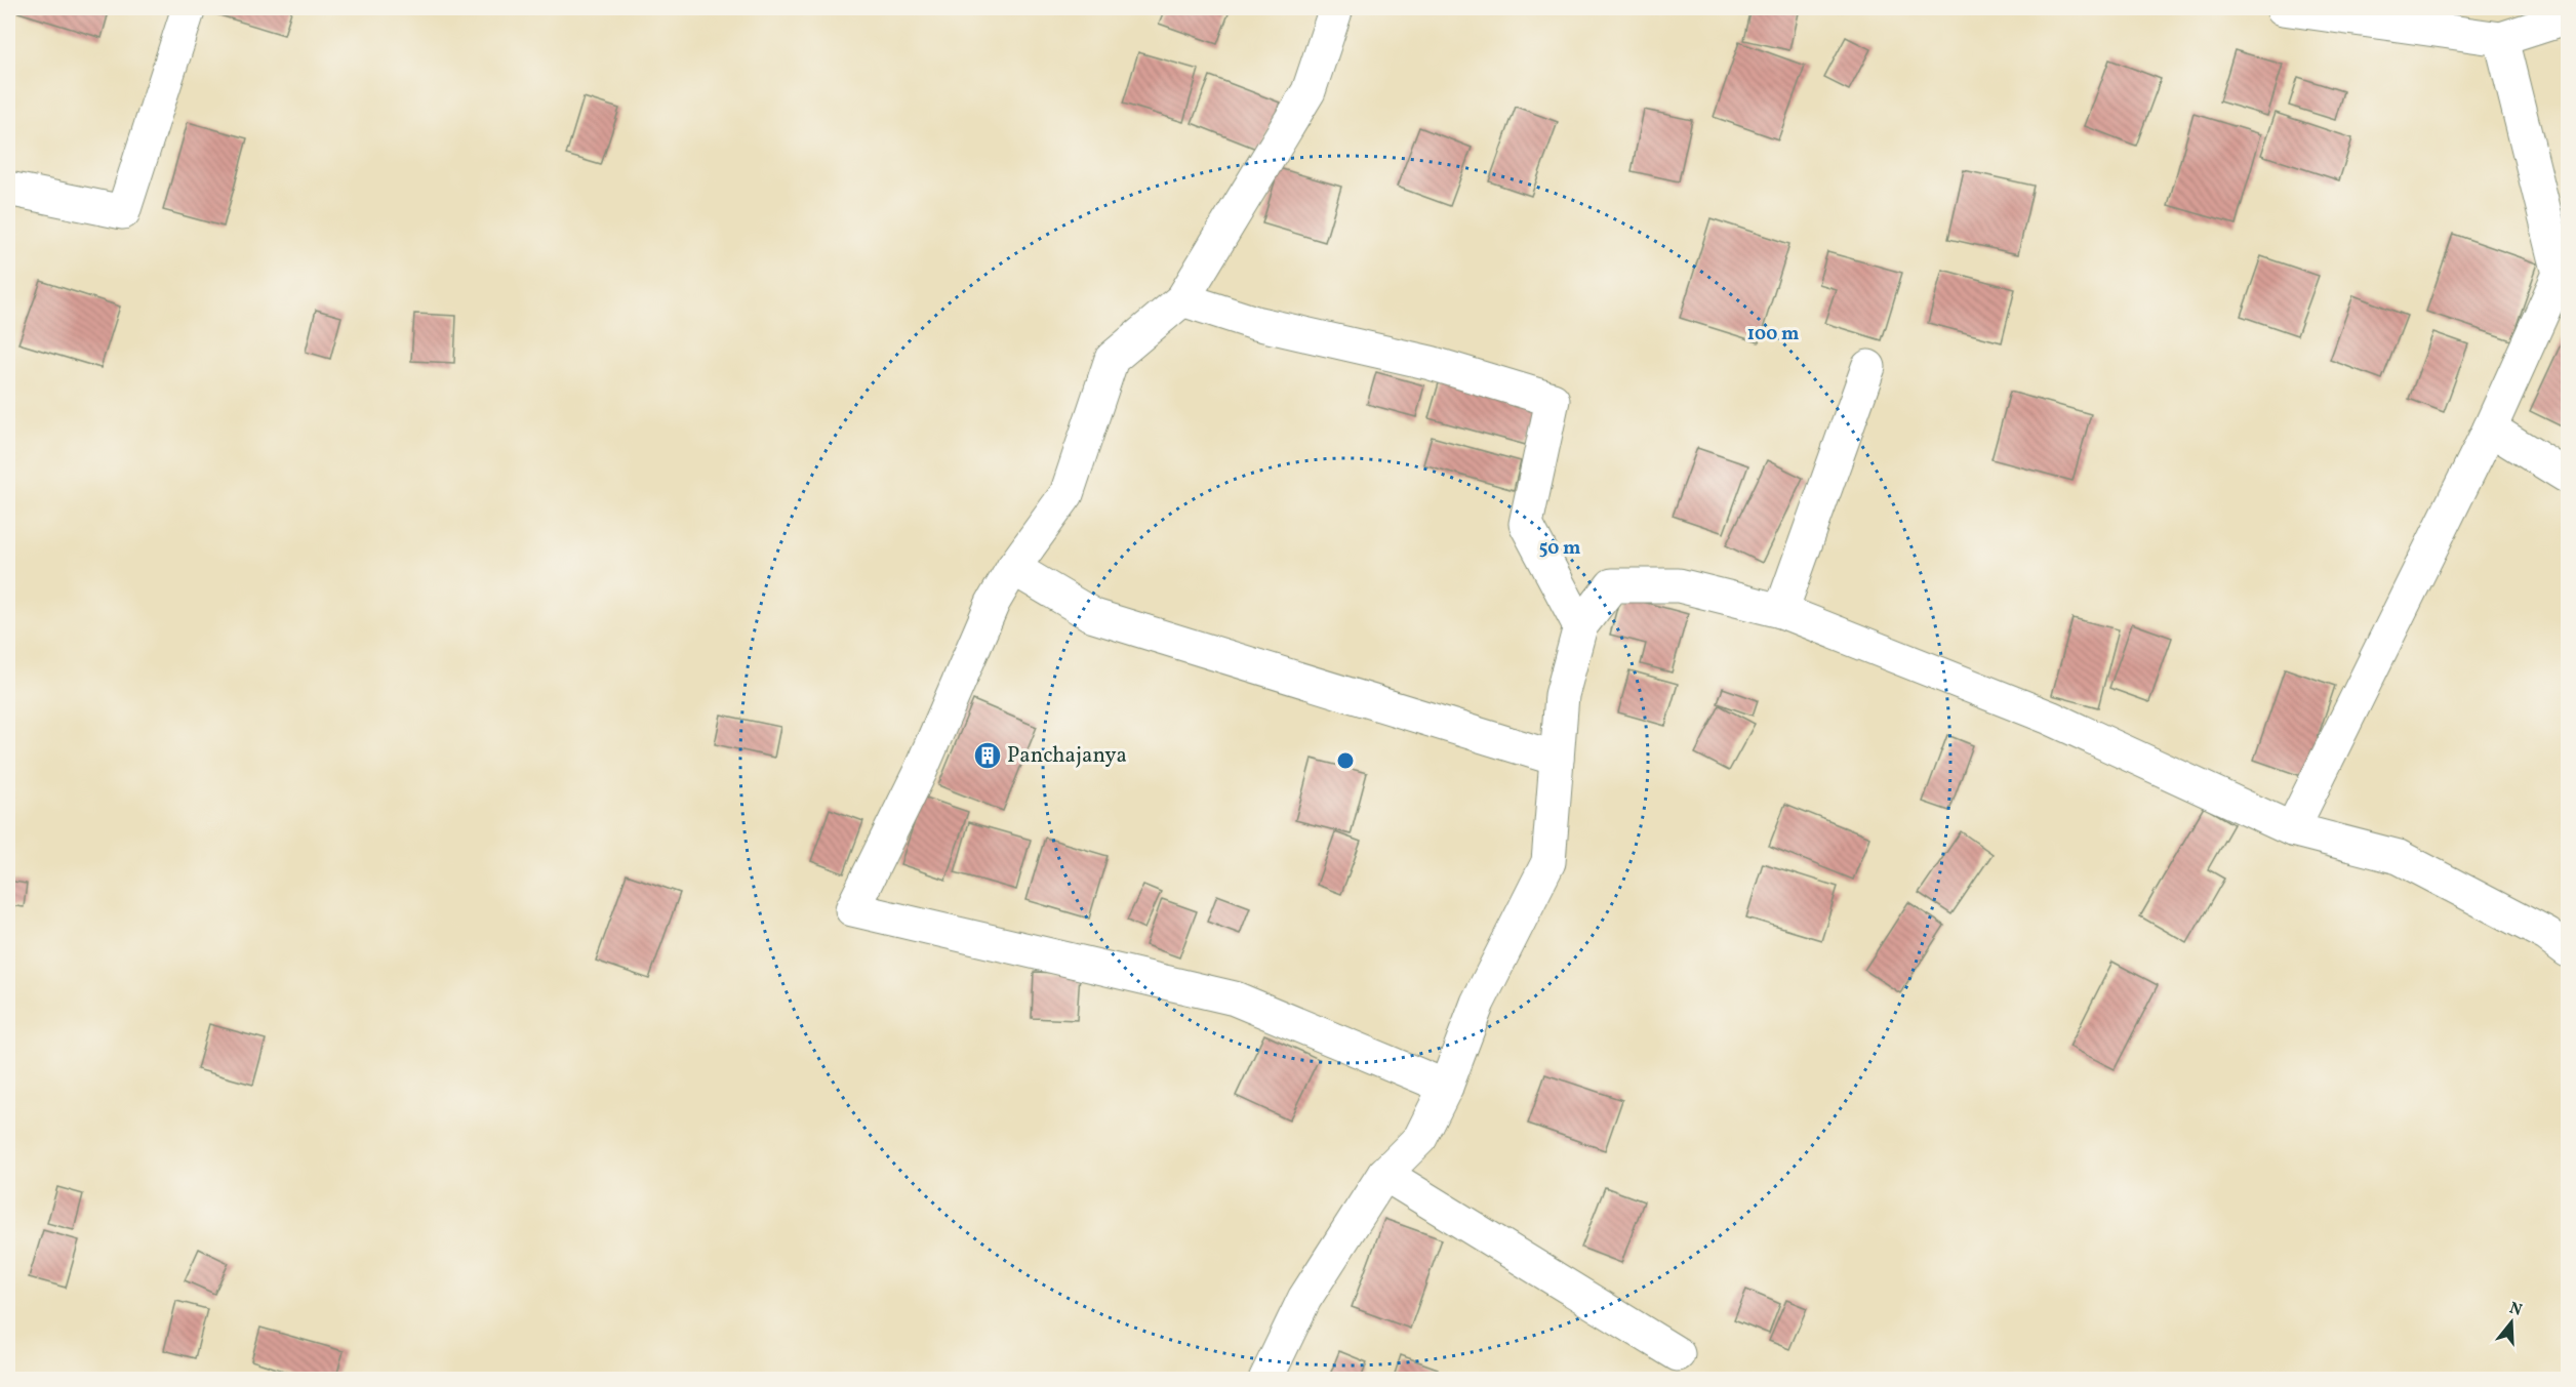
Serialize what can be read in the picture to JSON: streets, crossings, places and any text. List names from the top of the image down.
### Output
{
  "places": {
    "building": ["Panchajanya"]
  },
  "north": "top",
  "rings": ["100 m", "50 m"]
}
